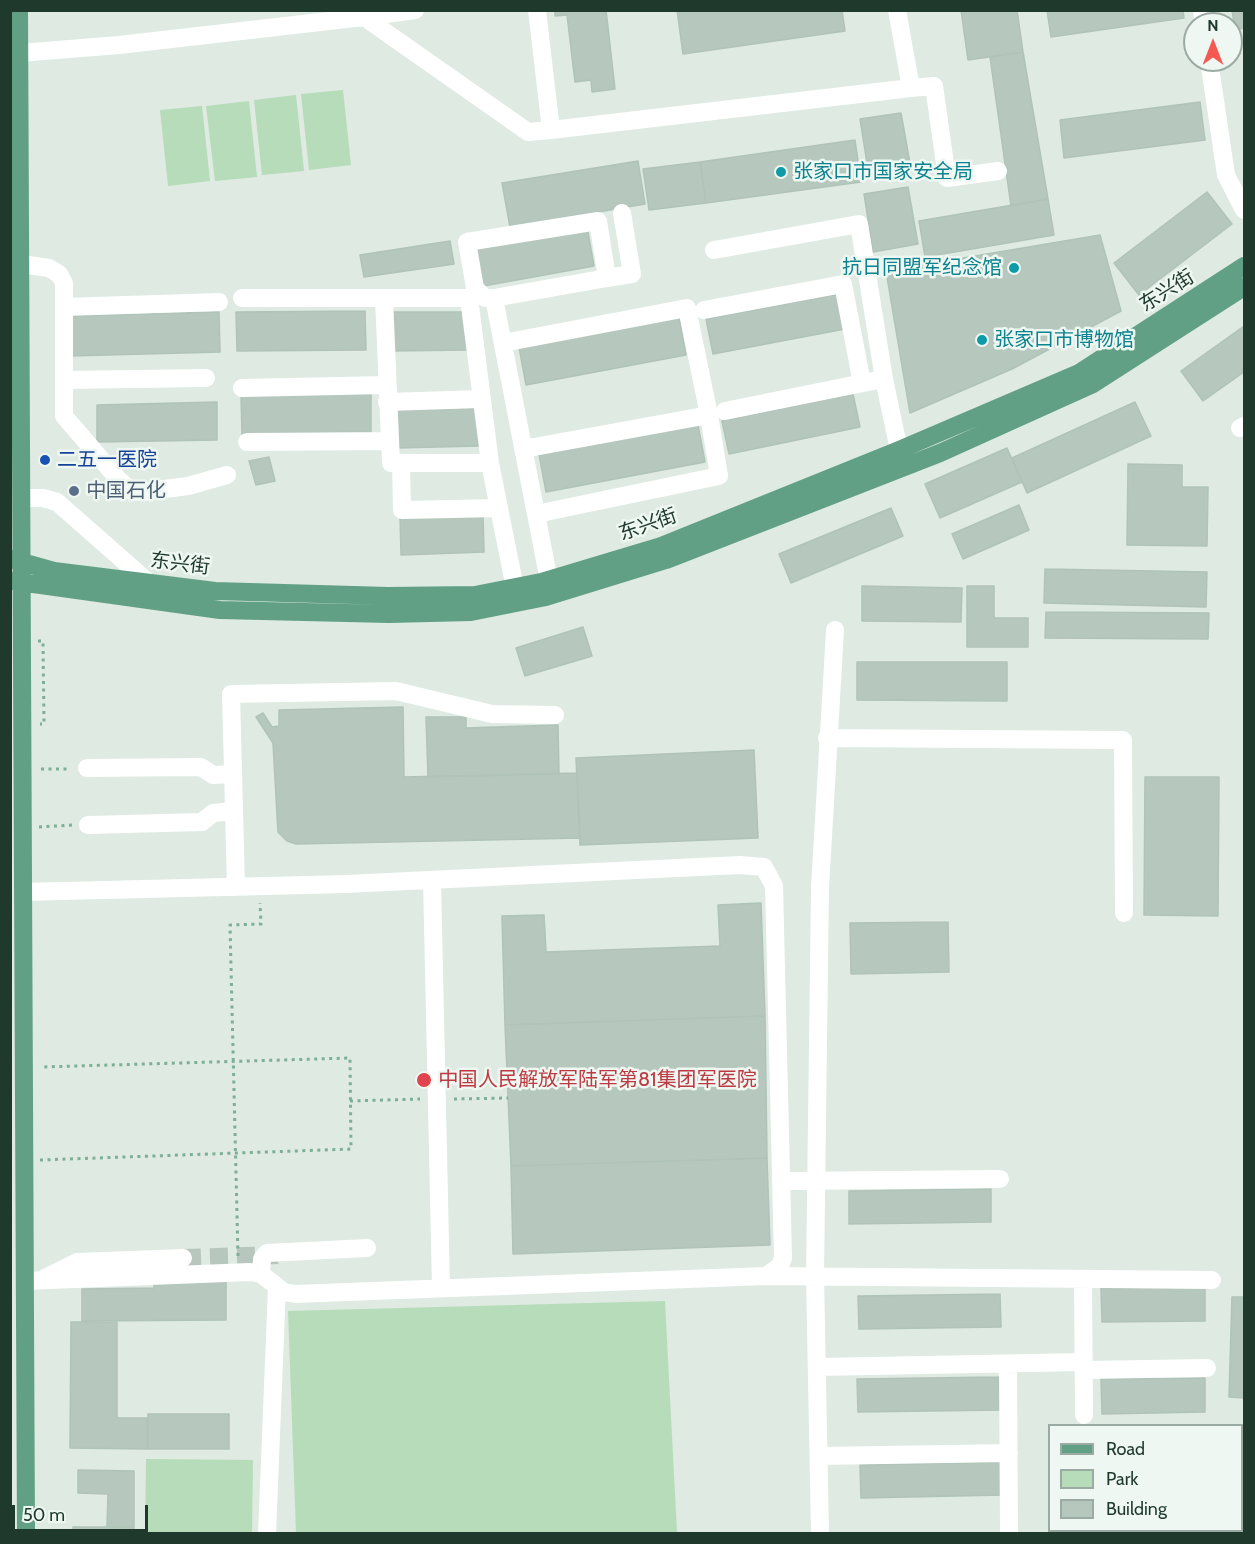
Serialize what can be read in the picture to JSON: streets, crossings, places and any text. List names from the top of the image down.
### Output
{
  "streets": {
    "main road": ["东兴街"]
  },
  "places": [
    "张家口市国家安全局",
    "抗日同盟军纪念馆",
    "张家口市博物馆",
    "二五一医院",
    "中国石化",
    "中国人民解放军陆军第81集团军医院"
  ],
  "legend": ["Road", "Park", "Building"],
  "scale_bar": "50 m",
  "north": "top"
}
